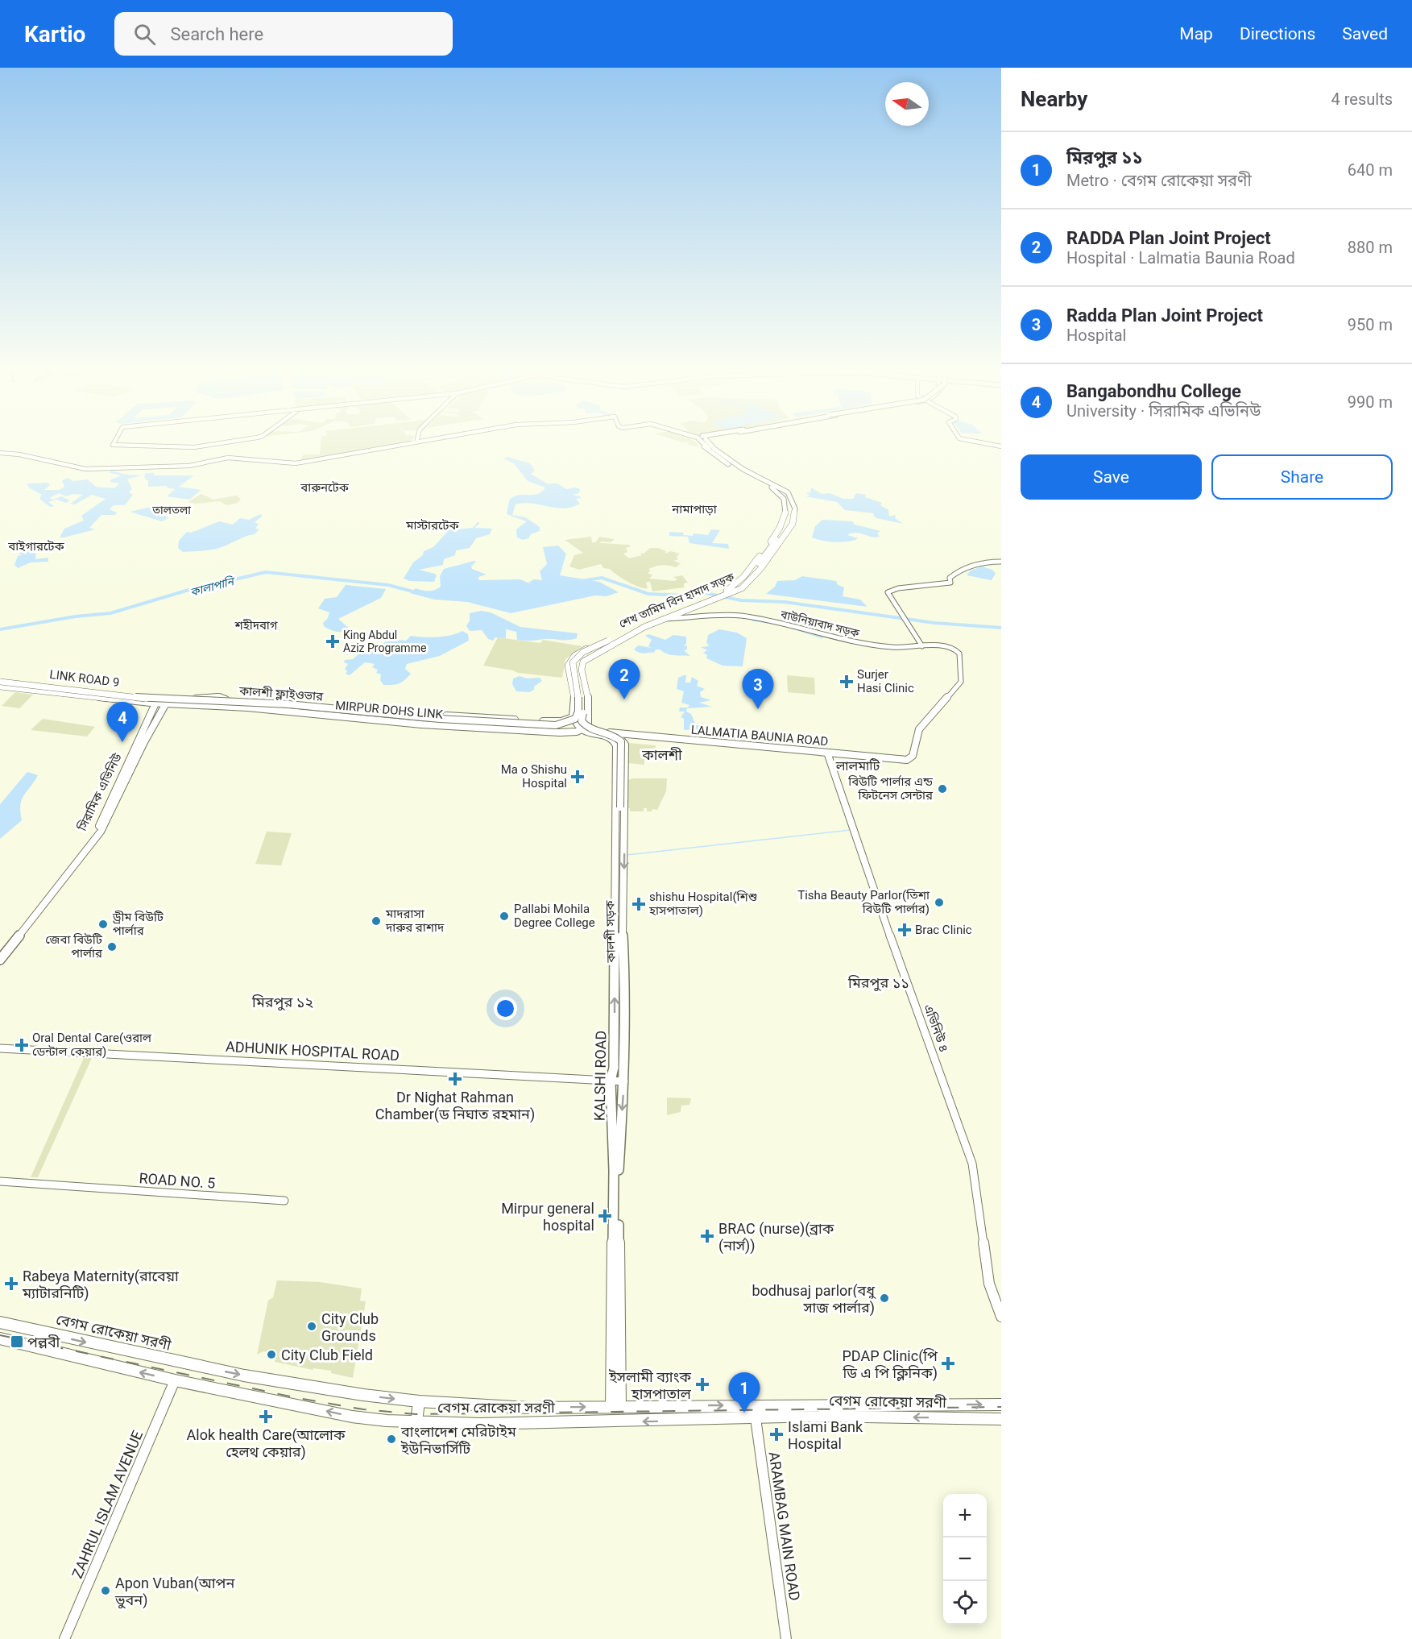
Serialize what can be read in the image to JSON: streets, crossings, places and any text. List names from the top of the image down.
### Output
{
  "streets": {
    "main road": [
      "শেখ তামিম বিন হামাদ সড়ক",
      "LINK ROAD 9",
      "কালশী ফ্লাইওভার",
      "MIRPUR DOHS LINK",
      "সিরামিক এভিনিউ",
      "কালশী সড়ক",
      "KALSHI ROAD",
      "বেগম রোকেয়া সরণী"
    ],
    "street": [
      "বাউনিয়াবাদ সড়ক",
      "LALMATIA BAUNIA ROAD",
      "এভিনিউ ৪",
      "ADHUNIK HOSPITAL ROAD",
      "ROAD NO. 5",
      "ZAHRUL ISLAM AVENUE",
      "ARAMBAG MAIN ROAD"
    ]
  },
  "crossings": [
    ["শেখ তামিম বিন হামাদ সড়ক", "বাউনিয়াবাদ সড়ক"],
    ["শেখ তামিম বিন হামাদ সড়ক", "কালশী সড়ক"],
    ["বাউনিয়াবাদ সড়ক", "LALMATIA BAUNIA ROAD"],
    ["LINK ROAD 9", "কালশী ফ্লাইওভার"],
    ["LINK ROAD 9", "MIRPUR DOHS LINK"],
    ["LINK ROAD 9", "সিরামিক এভিনিউ"],
    ["কালশী ফ্লাইওভার", "MIRPUR DOHS LINK"],
    ["MIRPUR DOHS LINK", "KALSHI ROAD"],
    ["LALMATIA BAUNIA ROAD", "কালশী সড়ক"],
    ["LALMATIA BAUNIA ROAD", "এভিনিউ ৪"],
    ["কালশী সড়ক", "ADHUNIK HOSPITAL ROAD"],
    ["কালশী সড়ক", "KALSHI ROAD"],
    ["কালশী সড়ক", "বেগম রোকেয়া সরণী"],
    ["ADHUNIK HOSPITAL ROAD", "KALSHI ROAD"],
    ["KALSHI ROAD", "বেগম রোকেয়া সরণী"],
    ["বেগম রোকেয়া সরণী", "ZAHRUL ISLAM AVENUE"],
    ["বেগম রোকেয়া সরণী", "ARAMBAG MAIN ROAD"]
  ],
  "one_way": ["কালশী সড়ক", "KALSHI ROAD"],
  "districts": [
    "বারুনটেক",
    "নামাপাড়া",
    "তালতলা",
    "মাস্টারটেক",
    "বাইগারটেক",
    "শহীদবাগ",
    "কালশী",
    "লালমাটি",
    "মিরপুর ১১",
    "মিরপুর ১২"
  ],
  "water": ["কালাপানি"],
  "places": {
    "health": [
      "King Abdul Aziz Programme",
      "Surjer Hasi Clinic",
      "Ma o Shishu Hospital",
      "shishu Hospital(শিশু হাসপাতাল)",
      "Brac Clinic",
      "Oral Dental Care(ওরাল ডেন্টাল কেয়ার)",
      "Dr Nighat Rahman Chamber(ড নিঘাত রহমান)",
      "Mirpur general hospital",
      "BRAC (nurse)(ব্রাক (নার্স))",
      "Rabeya Maternity(রাবেয়া ম্যাটারনিটি)",
      "PDAP Clinic(পি ডি এ পি ক্লিনিক)",
      "ইসলামী ব্যাংক হাসপাতাল",
      "Alok health Care(আলোক হেলথ কেয়ার)",
      "Islami Bank Hospital"
    ],
    "other": [
      "বিউটি পার্লার এন্ড ফিটনেস সেন্টার",
      "Tisha Beauty Parlor(তিশা বিউটি পার্লার)",
      "Pallabi Mohila Degree College",
      "মাদরাসা দারুর রাশাদ",
      "ড্রীম বিউটি পার্লার",
      "জেবা বিউটি পার্লার",
      "bodhusaj parlor(বধু সাজ পার্লার)",
      "City Club Grounds",
      "City Club Field",
      "বাংলাদেশ মেরিটাইম ইউনিভার্সিটি",
      "Apon Vuban(আপন ভুবন)"
    ],
    "transit": ["পল্লবী"]
  },
  "north": "left",
  "page": {
    "header": "Kartio",
    "search": "Search here",
    "nav": ["Map", "Directions", "Saved"],
    "heading": ["Nearby", "4 results"],
    "list": [
      {
        "mark": "1",
        "name": "মিরপুর ১১",
        "note": "Metro · বেগম রোকেয়া সরণী",
        "value": "640 m"
      },
      {
        "mark": "2",
        "name": "RADDA Plan Joint Project",
        "note": "Hospital · Lalmatia Baunia Road",
        "value": "880 m"
      },
      {
        "mark": "3",
        "name": "Radda Plan Joint Project",
        "note": "Hospital",
        "value": "950 m"
      },
      {
        "mark": "4",
        "name": "Bangabondhu College",
        "note": "University · সিরামিক এভিনিউ",
        "value": "990 m"
      }
    ],
    "buttons": ["Save", "Share"],
    "pins": [
      "2",
      "3",
      "4",
      "1"
    ],
    "map_buttons": ["+", "−"]
  }
}
